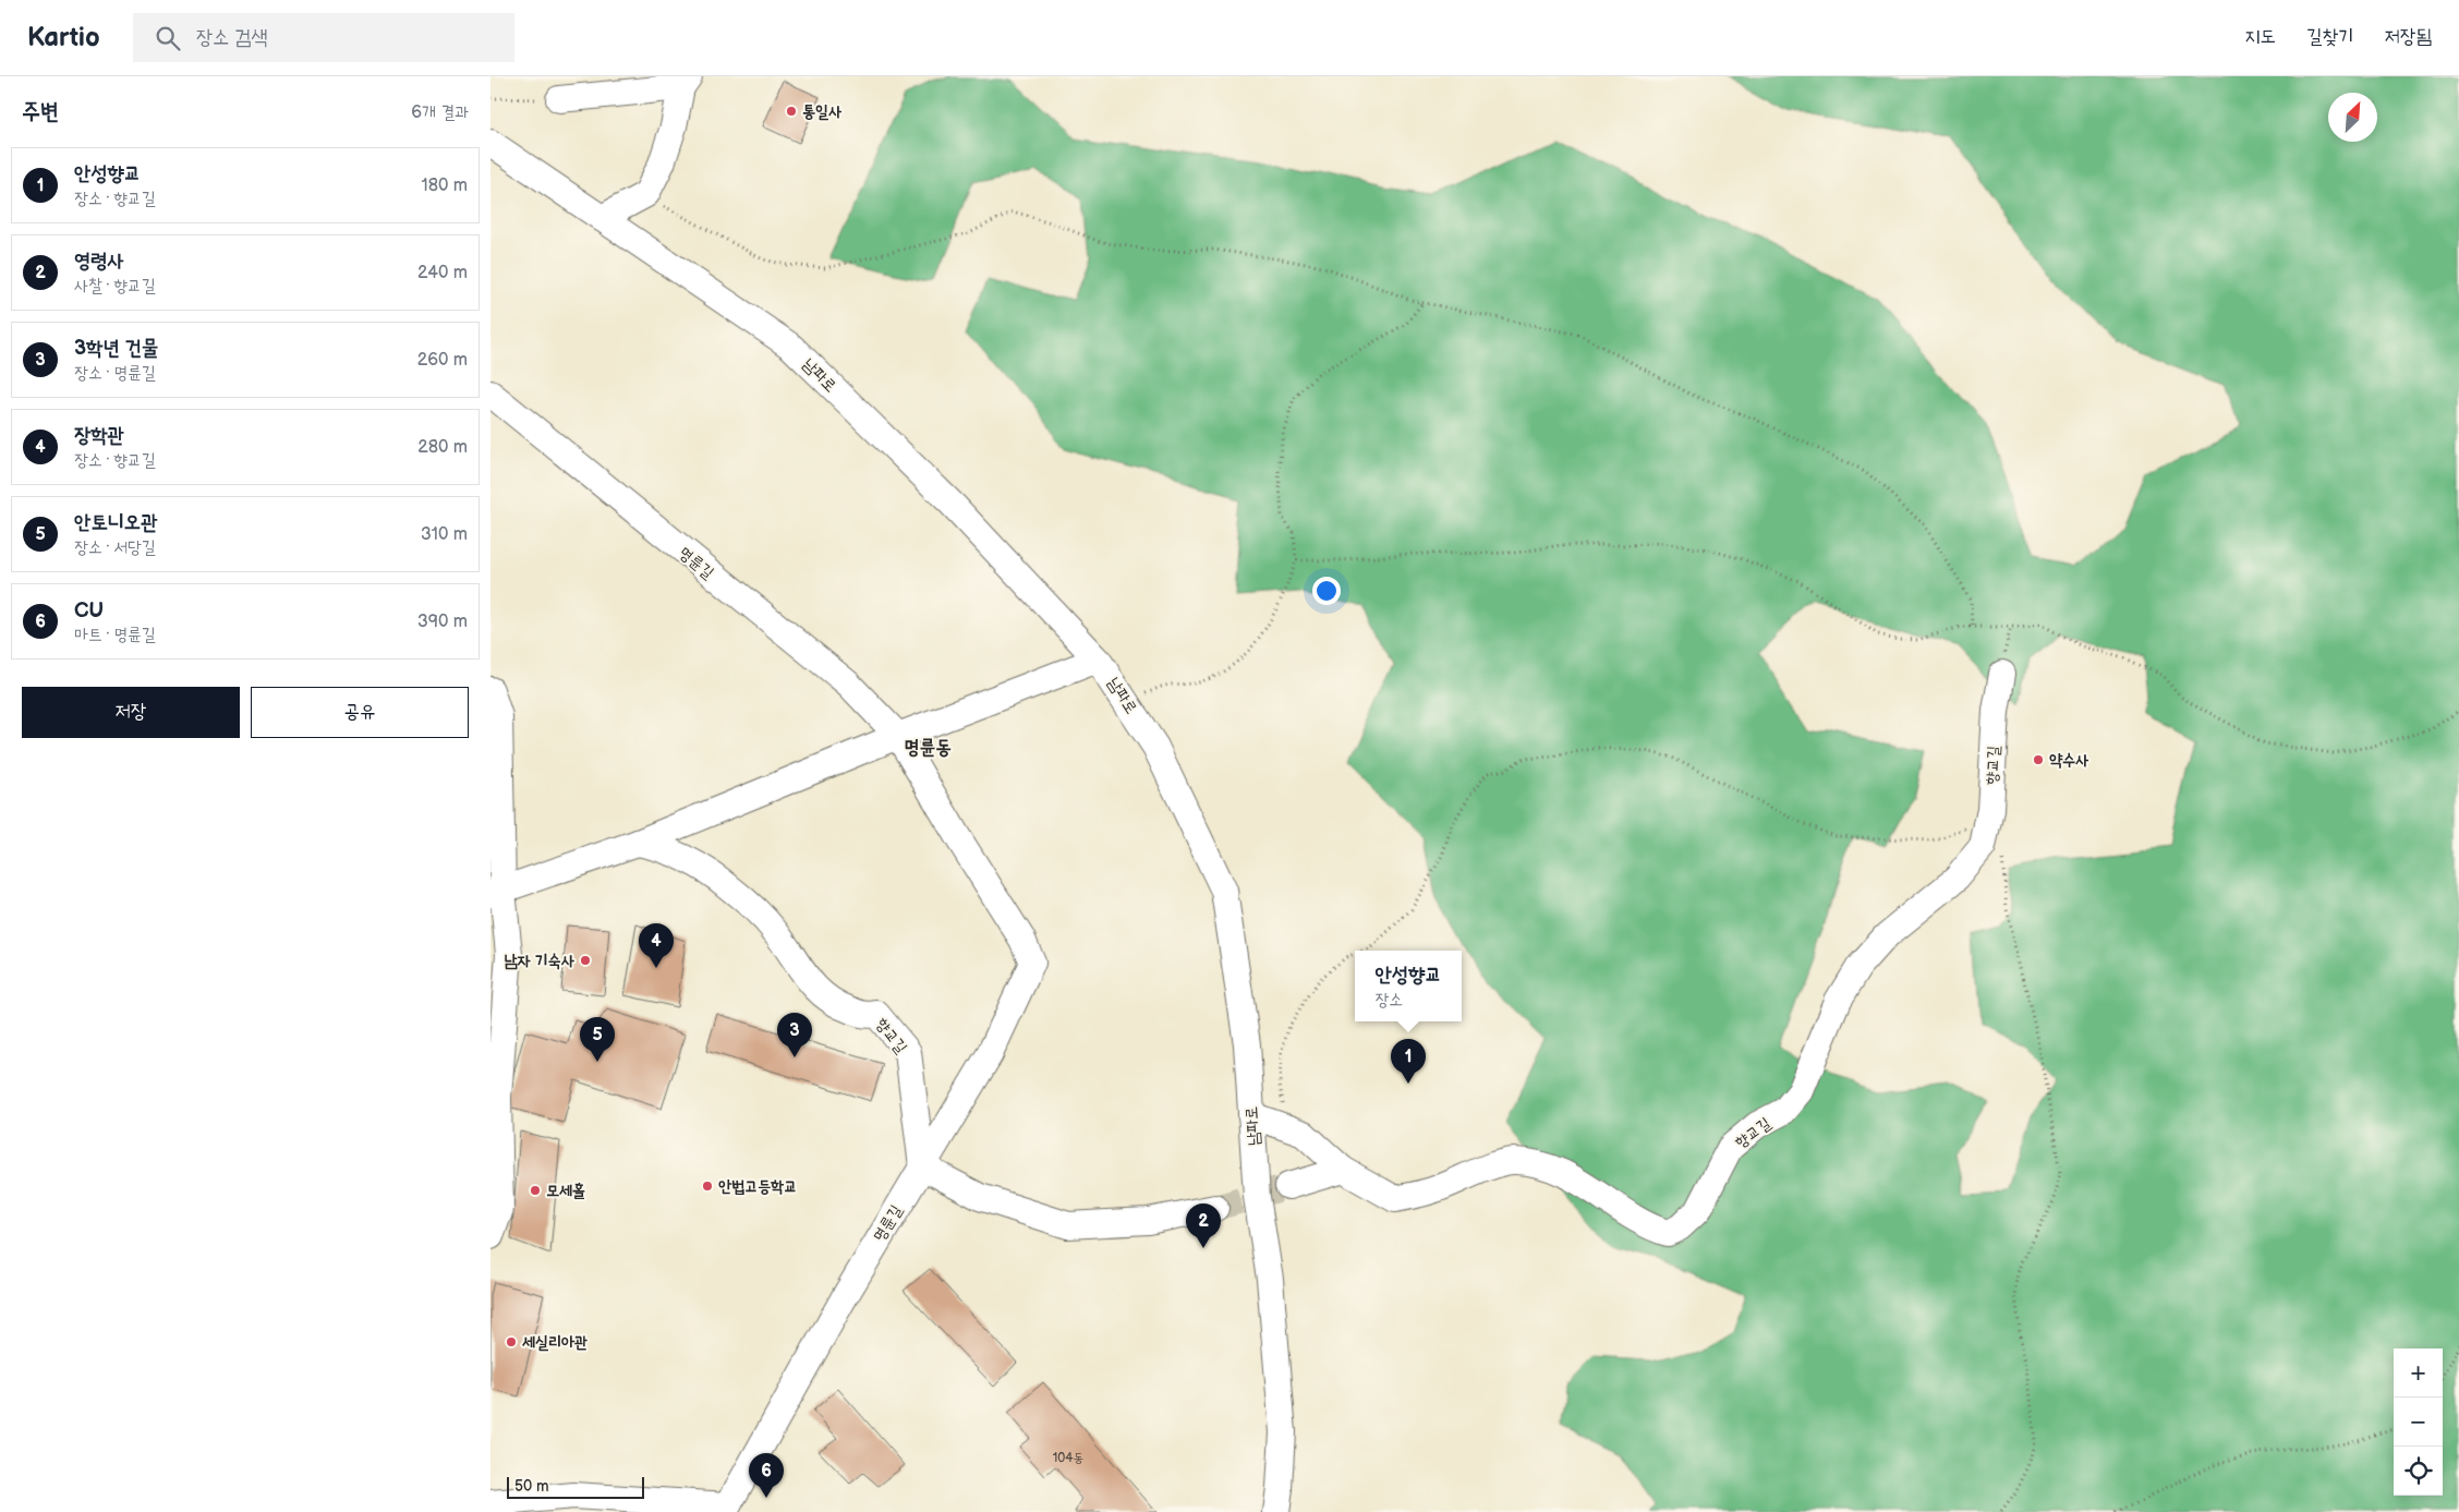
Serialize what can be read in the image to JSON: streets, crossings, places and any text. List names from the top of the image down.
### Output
{
  "streets": {
    "street": ["남파로", "명륜길", "향교길"]
  },
  "crossings": [
    ["남파로", "향교길"],
    ["명륜길", "향교길"]
  ],
  "districts": ["명륜동"],
  "places": [
    "통일사",
    "약수사",
    "남자 기숙사",
    "안법고등학교",
    "모세홀",
    "세실리아관"
  ],
  "house_numbers": ["104동"],
  "scale_bar": "50 m",
  "north": "top right",
  "page": {
    "header": "Kartio",
    "search": "장소 검색",
    "nav": ["지도", "길찾기", "저장됨"],
    "heading": ["주변", "6개 결과"],
    "list": [
      {
        "mark": "1",
        "name": "안성향교",
        "note": "장소 · 향교길",
        "value": "180 m"
      },
      {
        "mark": "2",
        "name": "영령사",
        "note": "사찰 · 향교길",
        "value": "240 m"
      },
      {
        "mark": "3",
        "name": "3학년 건물",
        "note": "장소 · 명륜길",
        "value": "260 m"
      },
      {
        "mark": "4",
        "name": "장학관",
        "note": "장소 · 향교길",
        "value": "280 m"
      },
      {
        "mark": "5",
        "name": "안토니오관",
        "note": "장소 · 서당길",
        "value": "310 m"
      },
      {
        "mark": "6",
        "name": "CU",
        "note": "마트 · 명륜길",
        "value": "390 m"
      }
    ],
    "buttons": ["저장", "공유"],
    "pins": [
      "4",
      "3",
      "5",
      "1",
      "2",
      "6"
    ],
    "popup": ["안성향교", "장소"],
    "map_buttons": ["+", "−"],
    "scale": "50 m"
  }
}
